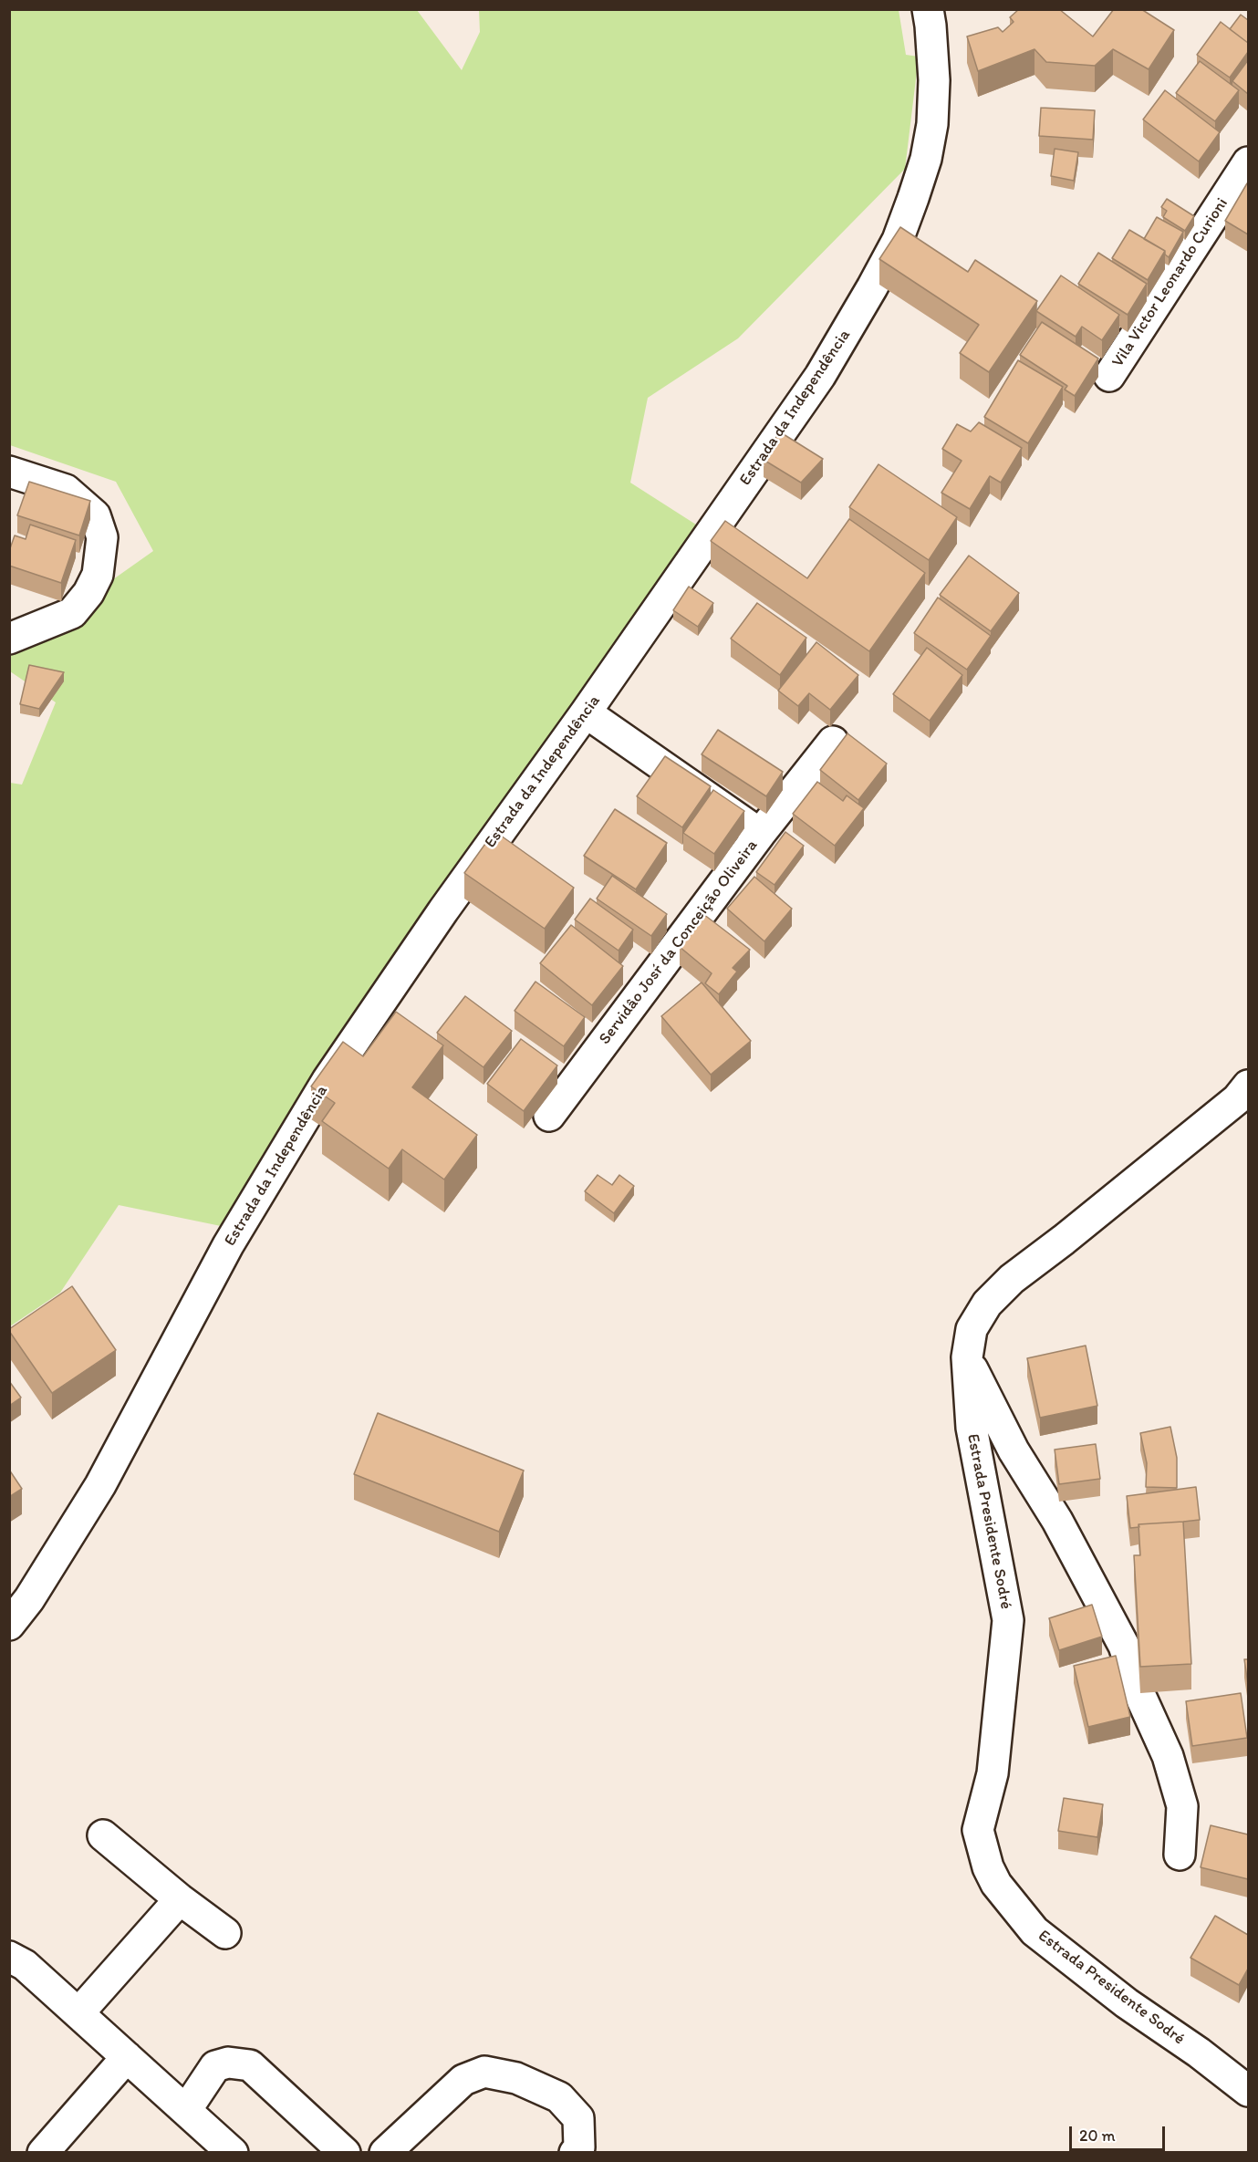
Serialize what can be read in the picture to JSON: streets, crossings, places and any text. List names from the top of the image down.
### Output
{
  "streets": {
    "street": [
      "Vila Victor Leonardo Curioni",
      "Estrada da Independência",
      "Servidâo Josŕ da Conceição Oliveira",
      "Estrada Presidente Sodré"
    ]
  },
  "crossings": [
    ["Estrada da Independência", "Servidâo Josŕ da Conceição Oliveira"]
  ],
  "scale_bar": "20 m"
}
